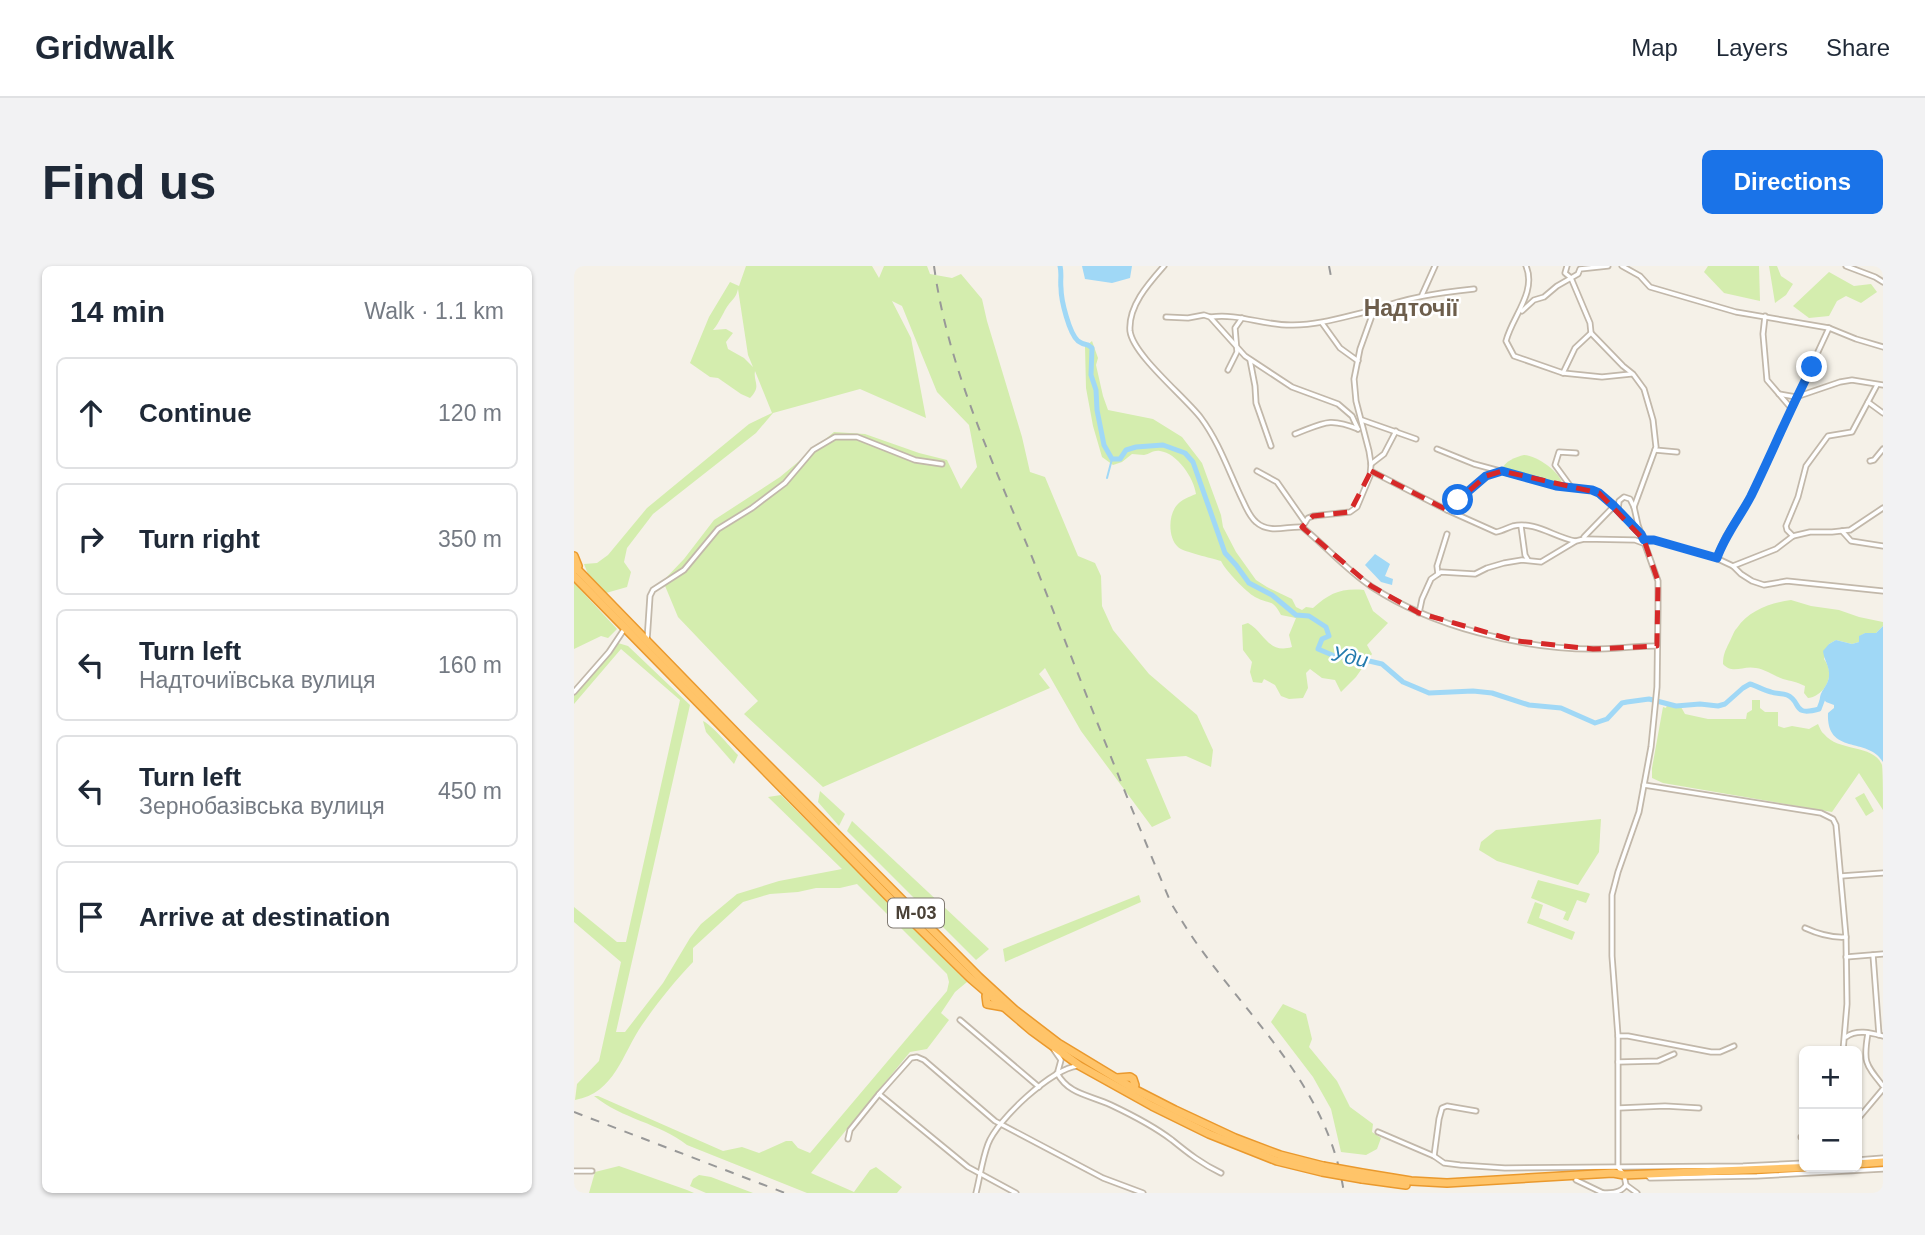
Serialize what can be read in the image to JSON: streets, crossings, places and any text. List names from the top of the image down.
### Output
{
  "streets": {
    "highway": ["М-03"]
  },
  "districts": ["Надточії"],
  "water": ["Уди"],
  "page": {
    "header": "Gridwalk",
    "nav": ["Map", "Layers", "Share"],
    "buttons": "Directions",
    "title": "Find us",
    "heading": ["14 min", "Walk · 1.1 km"],
    "list": [
      ["Continue", "120 m"],
      ["Turn right", "350 m"],
      ["Turn left", "Надточиївська вулиця", "160 m"],
      ["Turn left", "Зернобазівська вулиця", "450 m"],
      "Arrive at destination"
    ],
    "map_buttons": ["+", "−"]
  }
}
